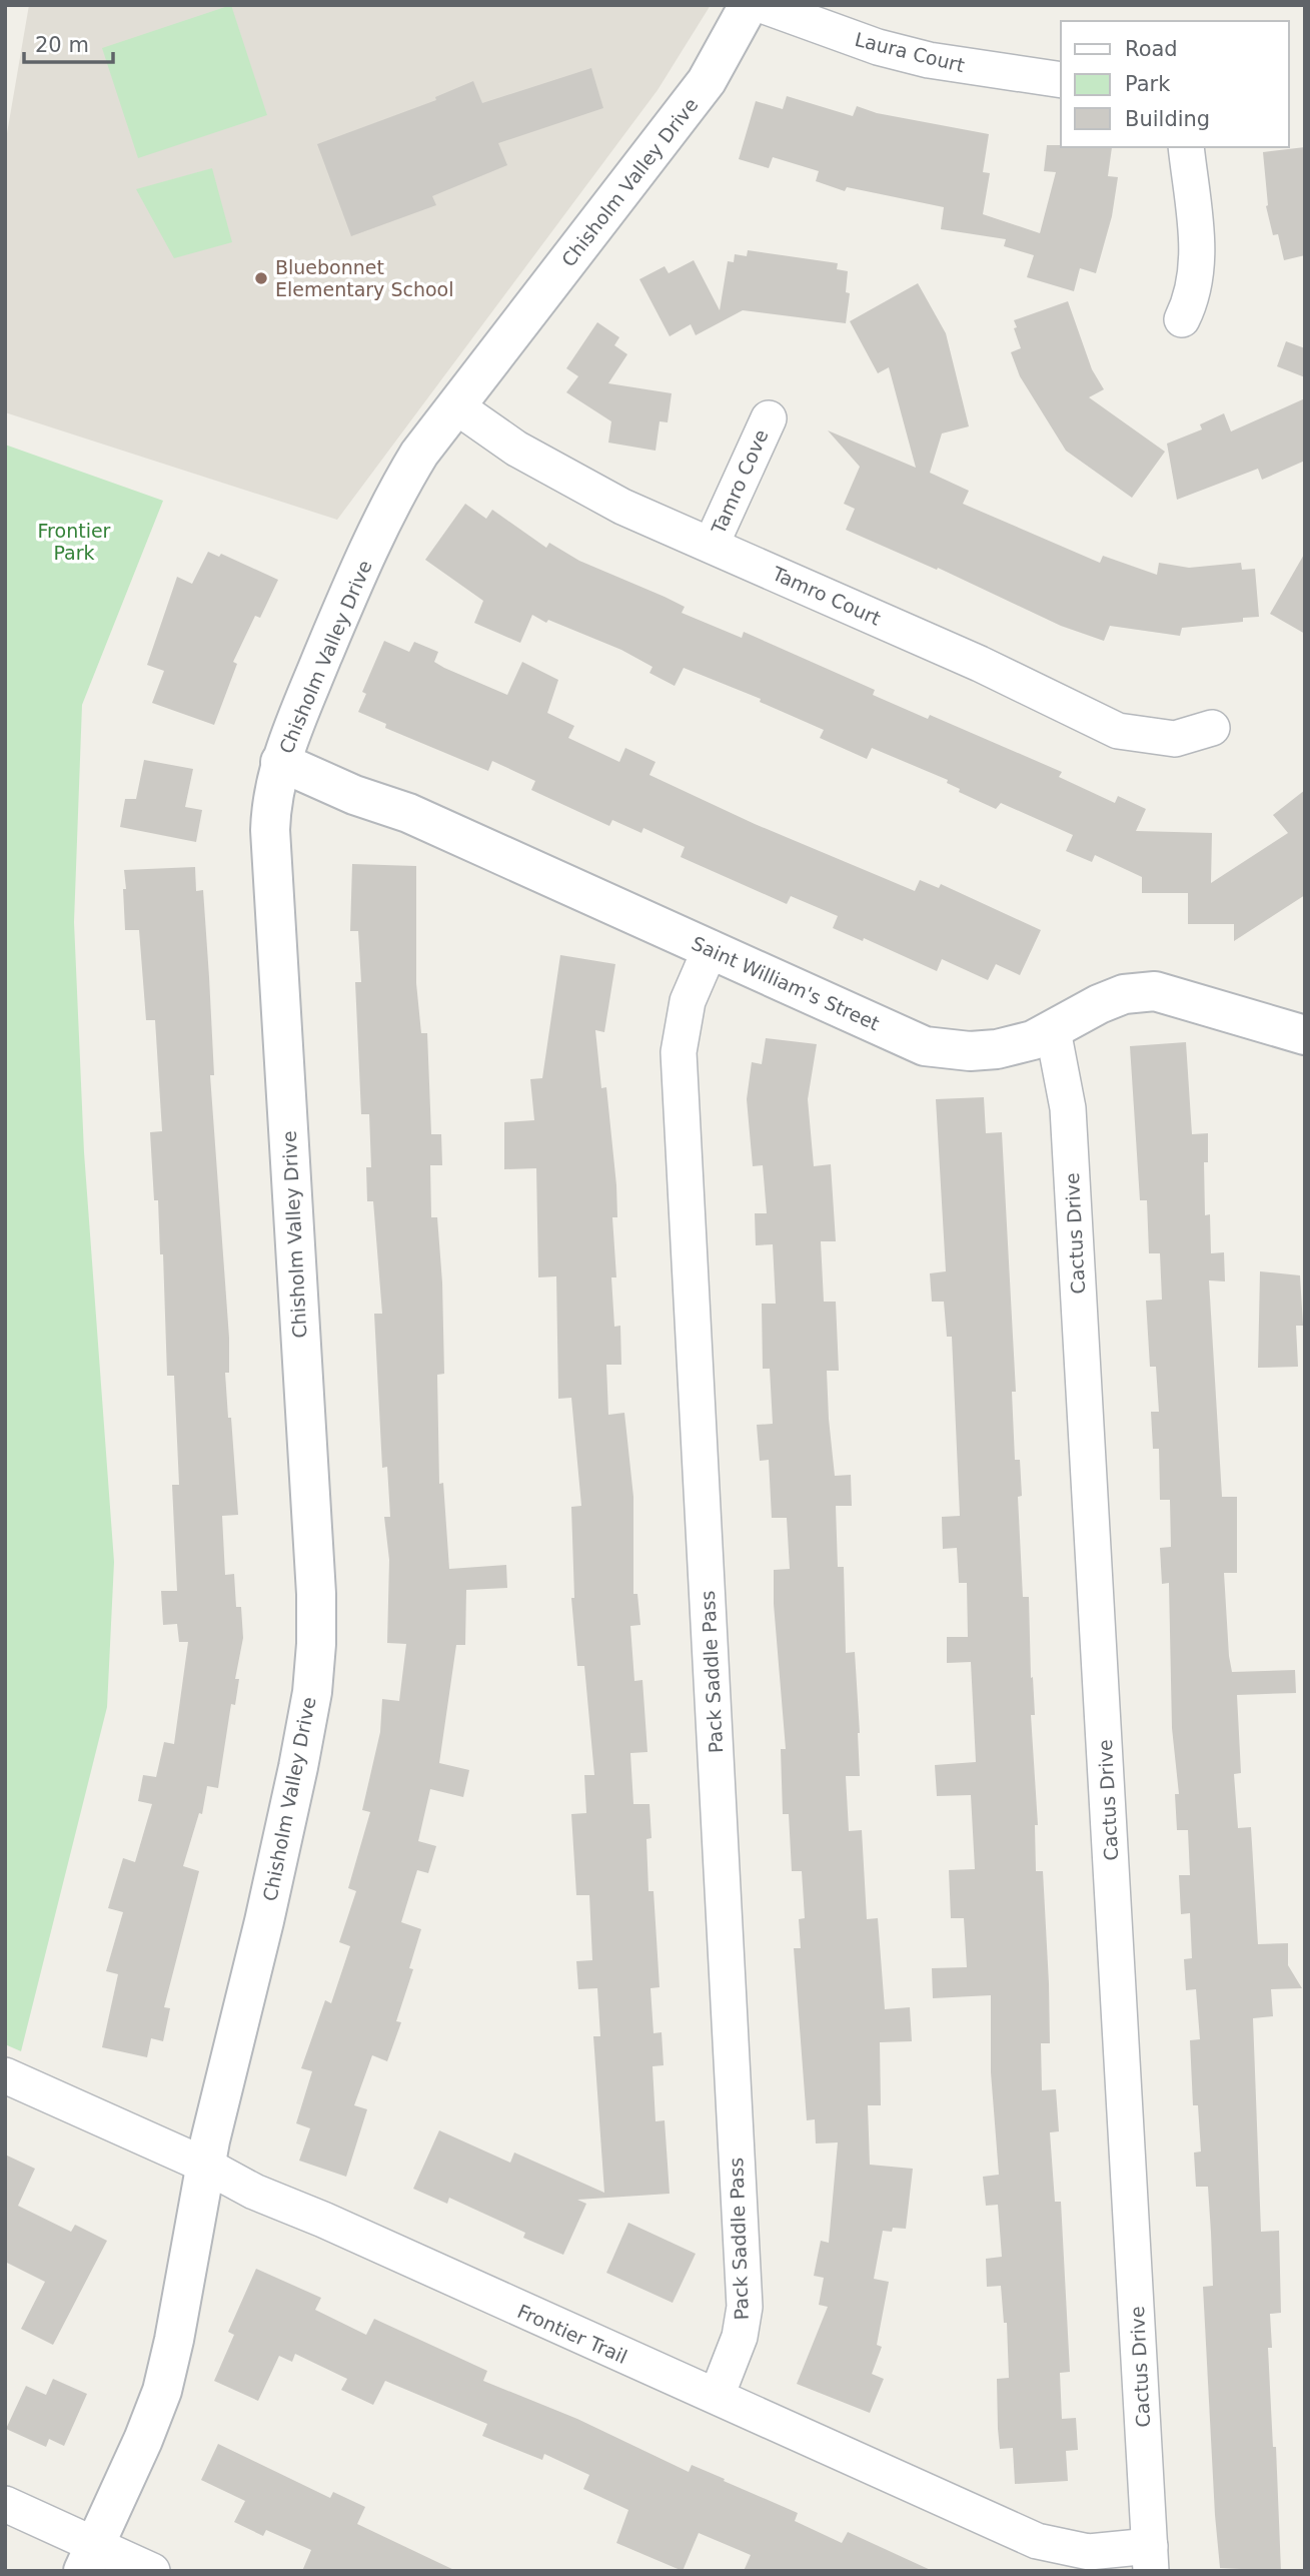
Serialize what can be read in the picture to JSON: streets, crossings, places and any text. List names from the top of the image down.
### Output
{
  "streets": {
    "street": [
      "Laura Court",
      "Chisholm Valley Drive",
      "Tamro Cove",
      "Tamro Court",
      "Saint William's Street",
      "Cactus Drive",
      "Pack Saddle Pass",
      "Frontier Trail"
    ]
  },
  "crossings": [
    ["Chisholm Valley Drive", "Tamro Court"],
    ["Chisholm Valley Drive", "Saint William's Street"],
    ["Chisholm Valley Drive", "Frontier Trail"],
    ["Tamro Cove", "Tamro Court"],
    ["Saint William's Street", "Cactus Drive"],
    ["Saint William's Street", "Pack Saddle Pass"],
    ["Cactus Drive", "Frontier Trail"],
    ["Pack Saddle Pass", "Frontier Trail"]
  ],
  "parks": ["Frontier Park"],
  "places": ["Bluebonnet Elementary School"],
  "legend": ["Road", "Park", "Building"],
  "scale_bar": "20 m"
}
